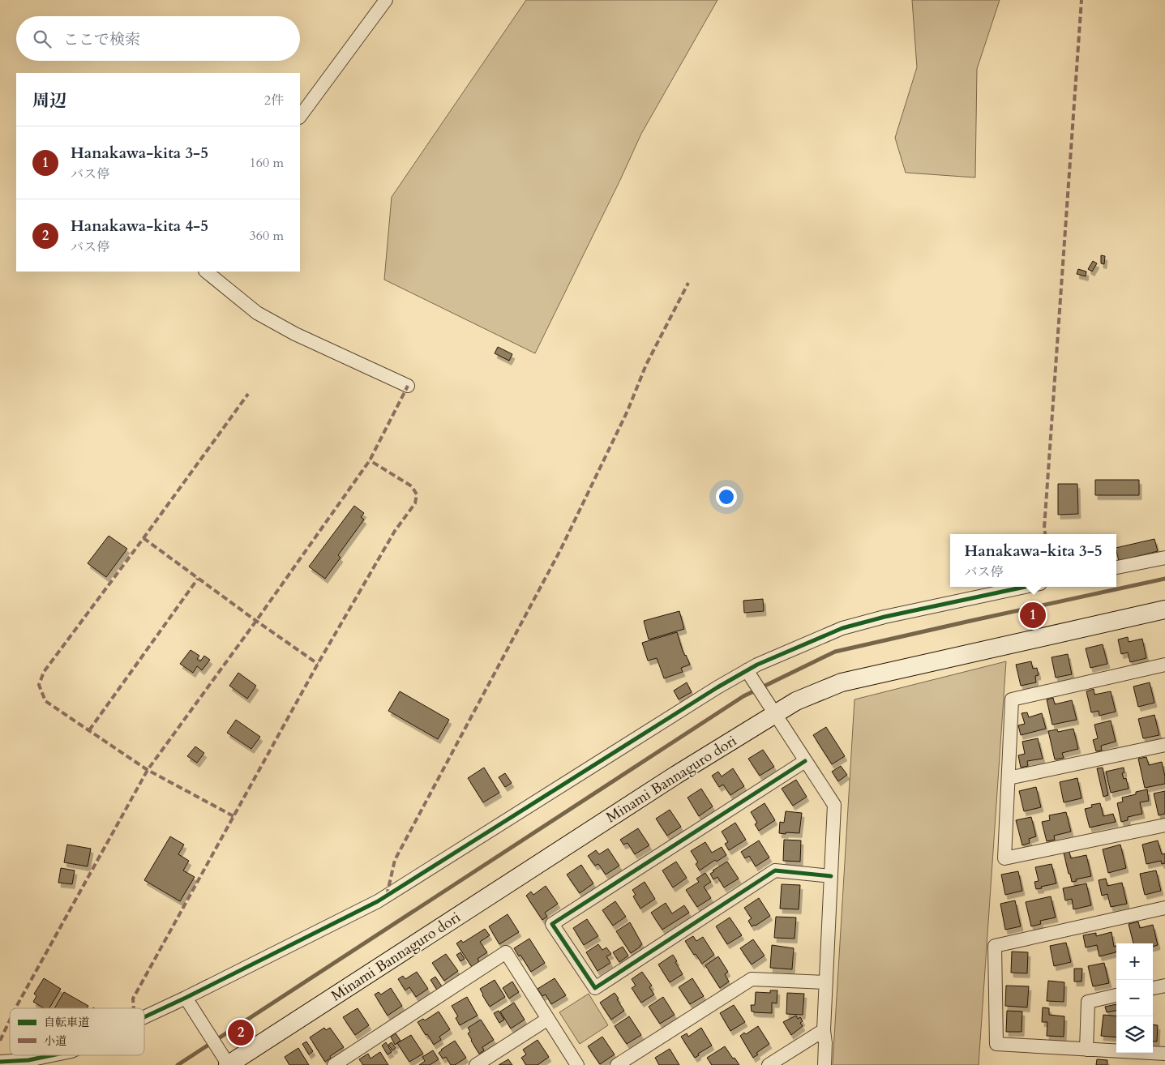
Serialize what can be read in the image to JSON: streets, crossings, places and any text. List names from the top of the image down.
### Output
{
  "streets": {
    "street": ["Minami Bannaguro dori"]
  },
  "legend": ["自転車道", "小道"],
  "page": {
    "search": "ここで検索",
    "heading": ["周辺", "2件"],
    "list": [
      {
        "mark": "1",
        "name": "Hanakawa-kita 3-5",
        "note": "バス停",
        "value": "160 m"
      },
      {
        "mark": "2",
        "name": "Hanakawa-kita 4-5",
        "note": "バス停",
        "value": "360 m"
      }
    ],
    "popup": ["Hanakawa-kita 3-5", "バス停"],
    "pins": ["1", "2"],
    "map_buttons": ["+", "−"]
  }
}
